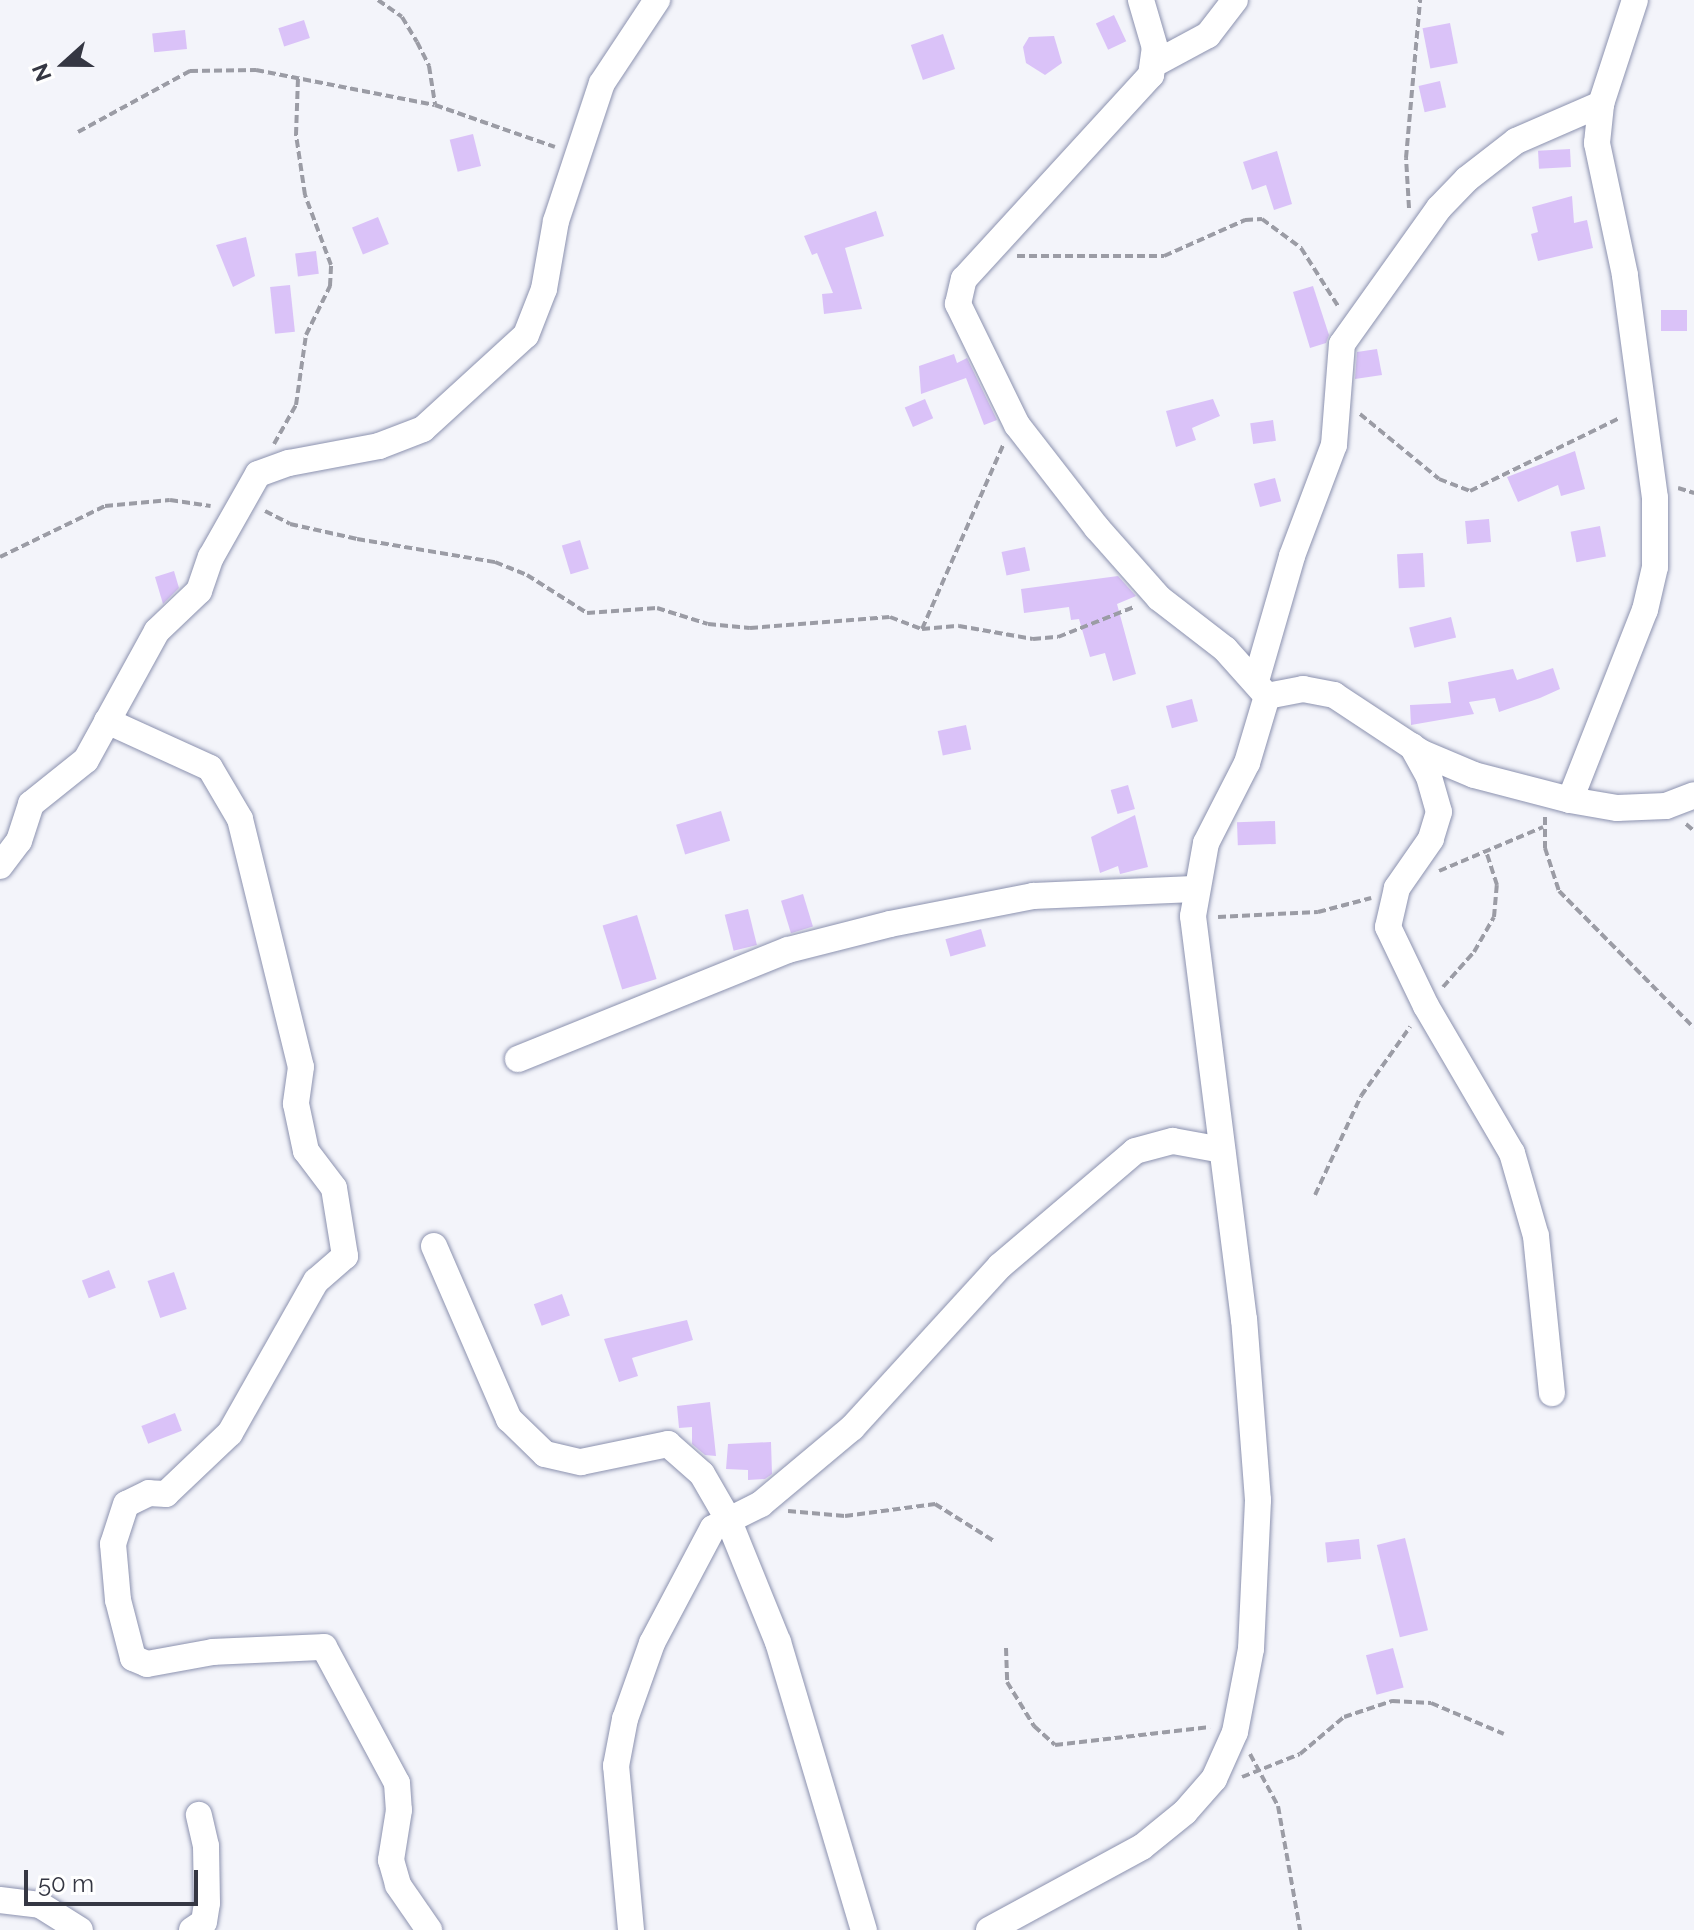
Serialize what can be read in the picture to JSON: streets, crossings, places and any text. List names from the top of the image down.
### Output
{
  "scale_bar": "50 m",
  "north": "left"
}
